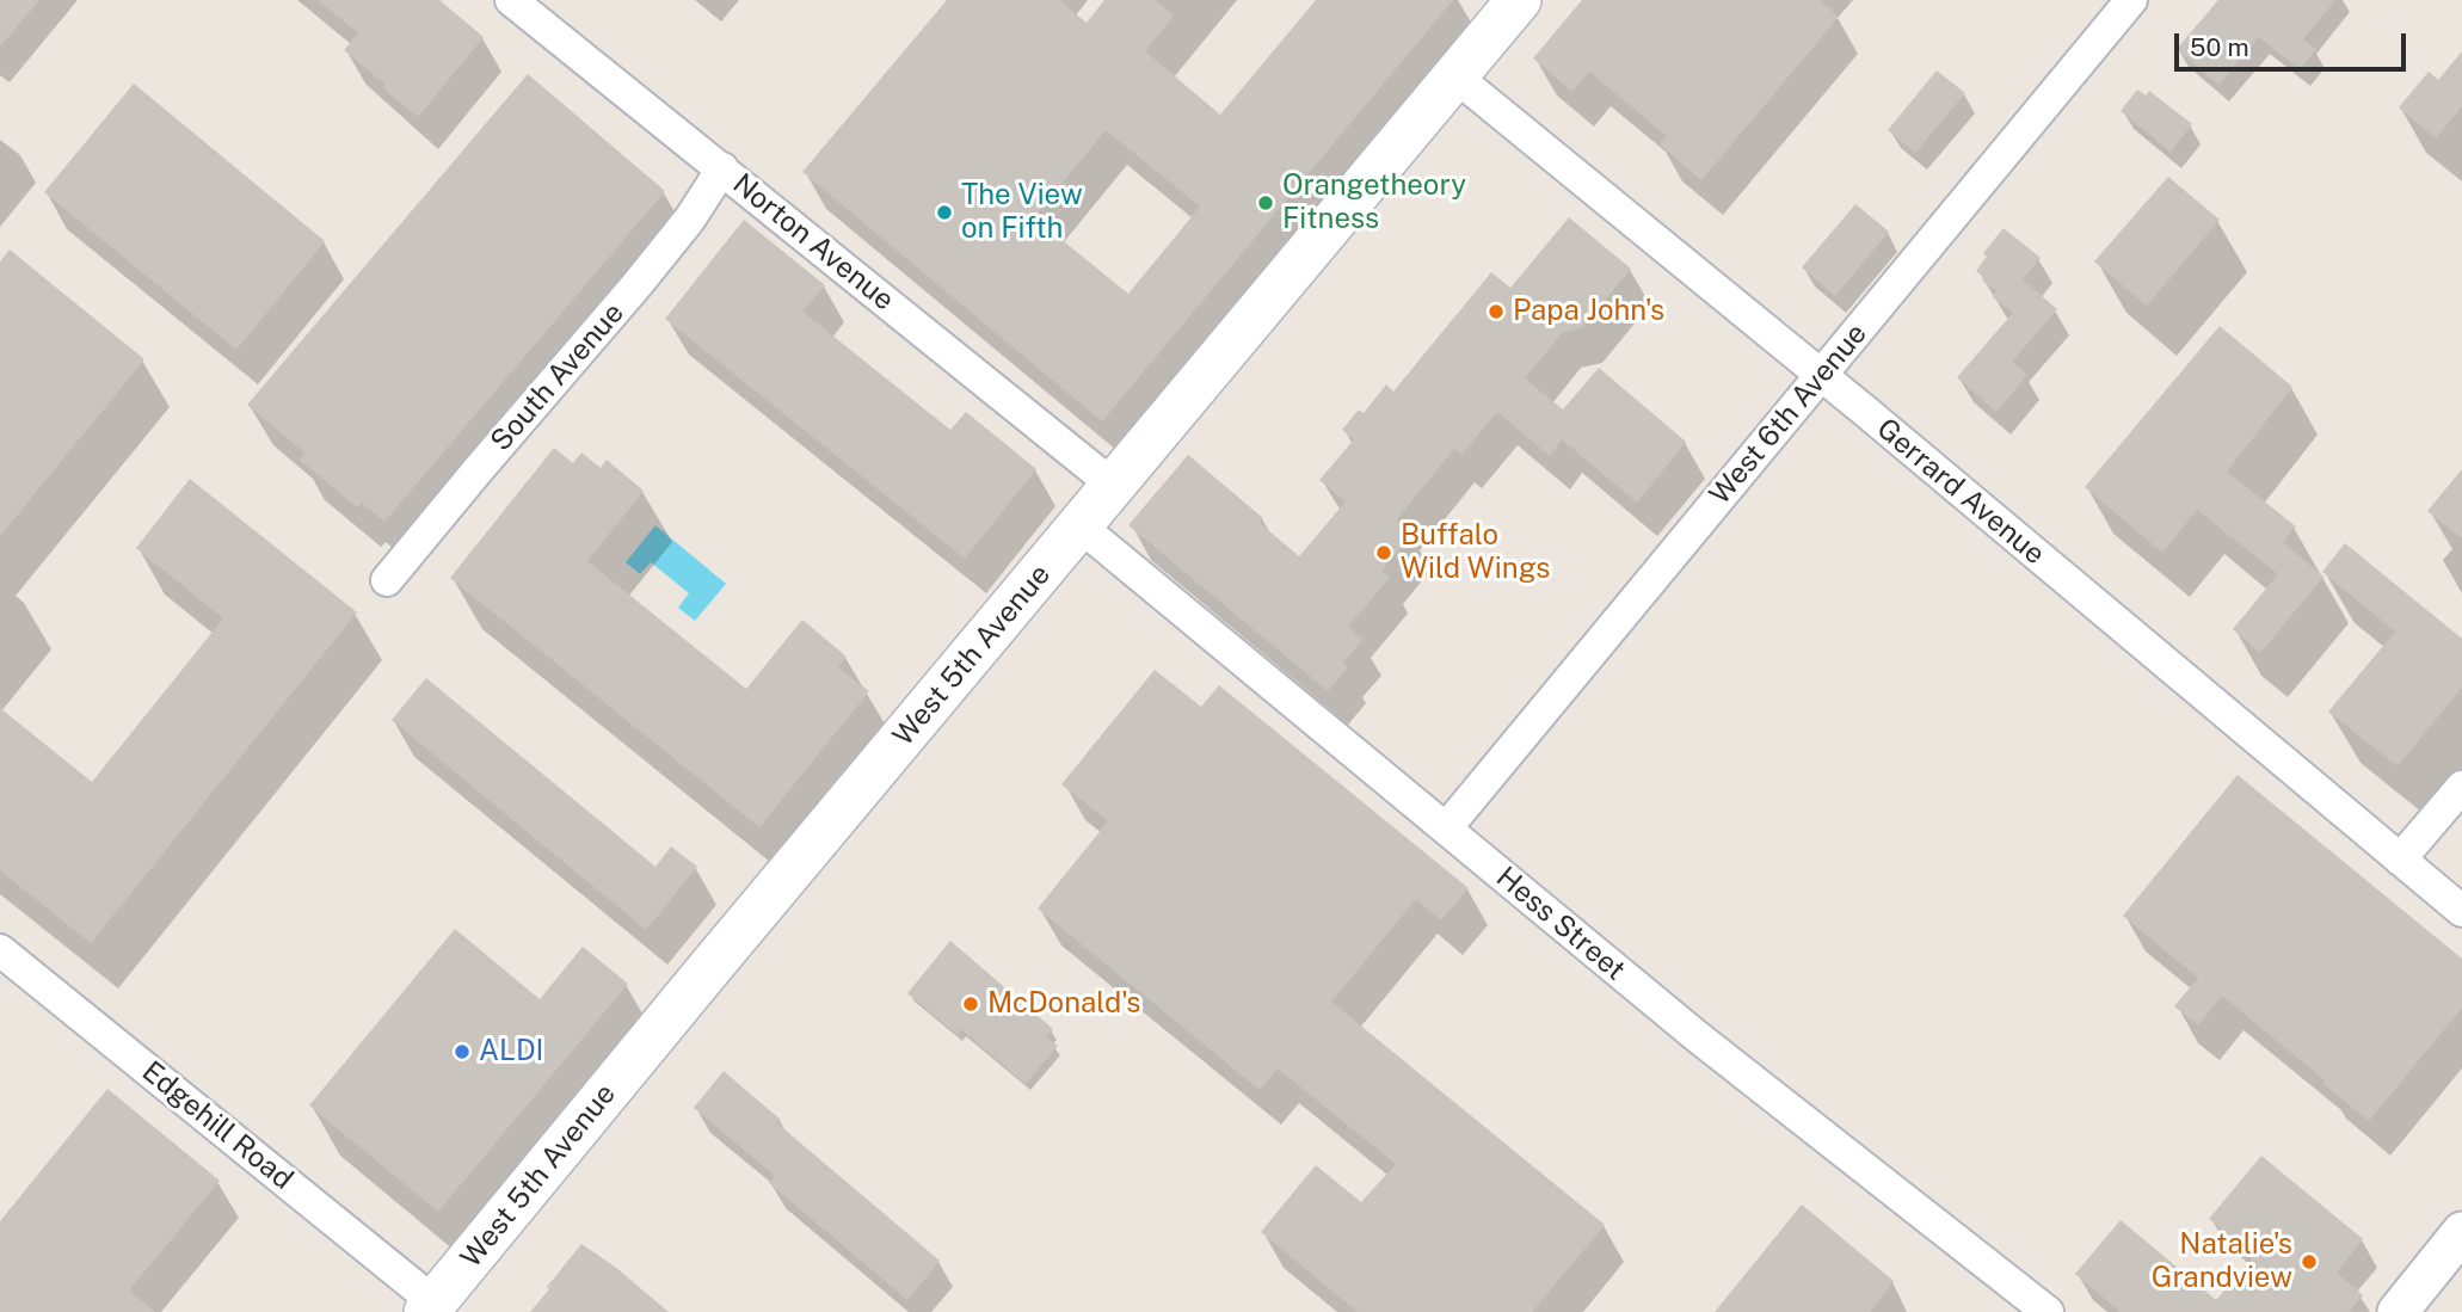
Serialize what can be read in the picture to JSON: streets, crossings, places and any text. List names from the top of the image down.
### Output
{
  "streets": {
    "main road": ["West 5th Avenue"],
    "street": [
      "Norton Avenue",
      "South Avenue",
      "West 6th Avenue",
      "Gerrard Avenue",
      "Hess Street",
      "Edgehill Road"
    ]
  },
  "crossings": [
    ["Norton Avenue", "South Avenue"],
    ["Norton Avenue", "West 5th Avenue"],
    ["West 6th Avenue", "Gerrard Avenue"],
    ["West 6th Avenue", "Hess Street"],
    ["Gerrard Avenue", "West 5th Avenue"],
    ["West 5th Avenue", "Hess Street"],
    ["West 5th Avenue", "Edgehill Road"]
  ],
  "places": [
    "Orangetheory Fitness",
    "The View on Fifth",
    "Papa John's",
    "Buffalo Wild Wings",
    "McDonald's",
    "ALDI",
    "Natalie's Grandview"
  ],
  "scale_bar": "50 m"
}
